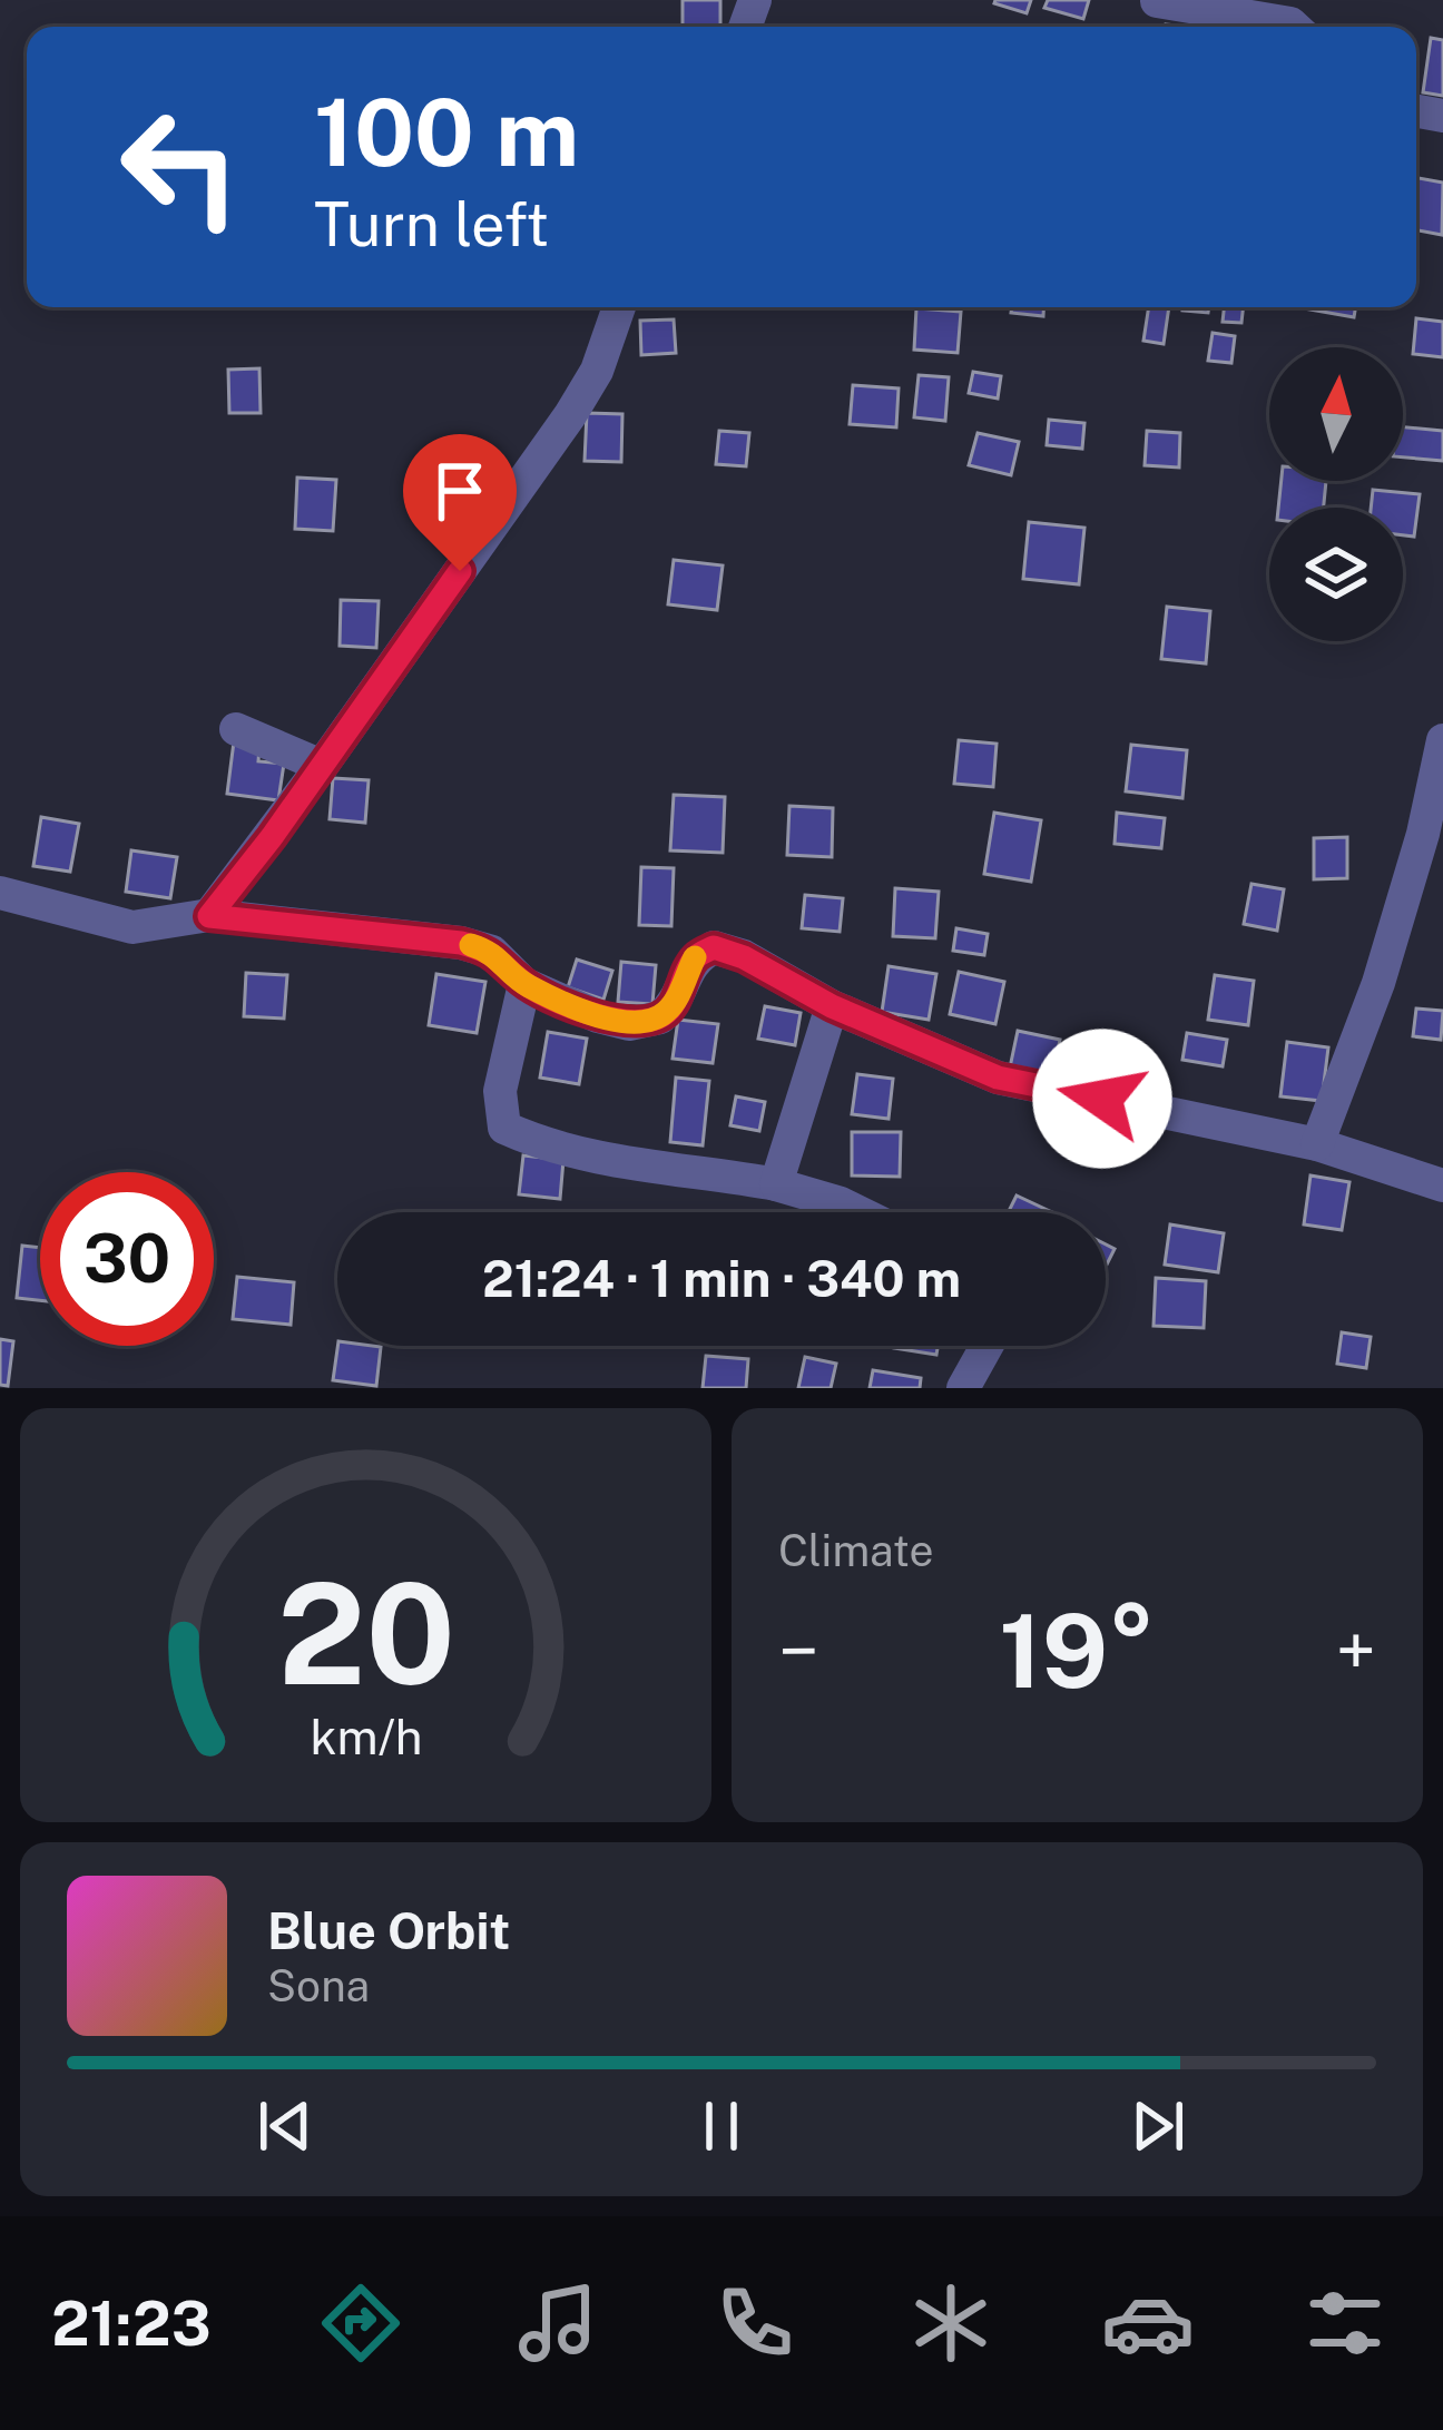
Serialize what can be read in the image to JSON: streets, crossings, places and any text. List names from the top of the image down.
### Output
{
  "north": "top",
  "page": {
    "turn": ["100 m", "Turn left"],
    "limit": "30",
    "trip": "21:24 · 1 min · 340 m",
    "tile": "Climate",
    "heat": ["−", "19°", "+"],
    "song": ["Blue Orbit", "Sona"],
    "tabs": "21:23",
    "gauge": ["20", "km/h"]
  }
}
